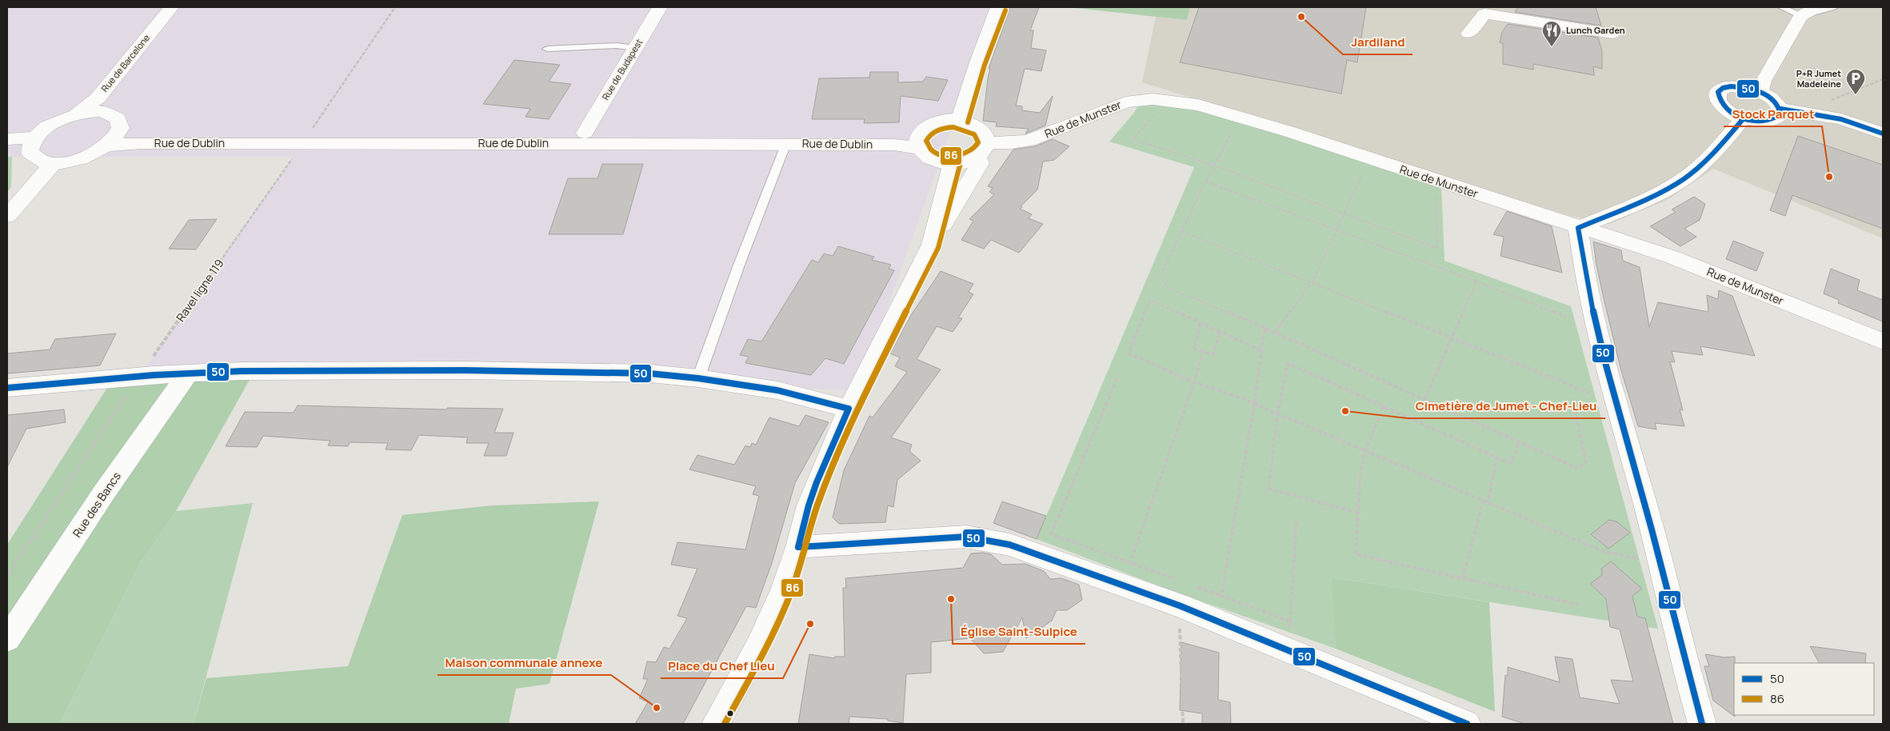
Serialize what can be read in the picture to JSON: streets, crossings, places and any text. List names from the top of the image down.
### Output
{
  "streets": {
    "street": [
      "Rue de Barcelone",
      "Rue de Budapest",
      "Rue de Munster",
      "Rue de Dublin",
      "Rue des Bancs"
    ],
    "path": ["Ravel ligne 119"]
  },
  "crossings": [
    ["Rue de Budapest", "Rue de Dublin"],
    ["Rue de Munster", "Rue de Dublin"],
    ["Rue de Dublin", "Ravel ligne 119"]
  ],
  "places": {
    "other": [
      "Jardiland",
      "Stock Parquet",
      "Cimetière de Jumet - Chef-Lieu",
      "Église Saint-Sulpice",
      "Place du Chef Lieu",
      "Maison communale annexe"
    ],
    "restaurant": ["Lunch Garden"],
    "parking": ["P+R Jumet Madeleine"]
  },
  "lines": ["transit line 86", "transit line 50"],
  "legend": ["50", "86"]
}
